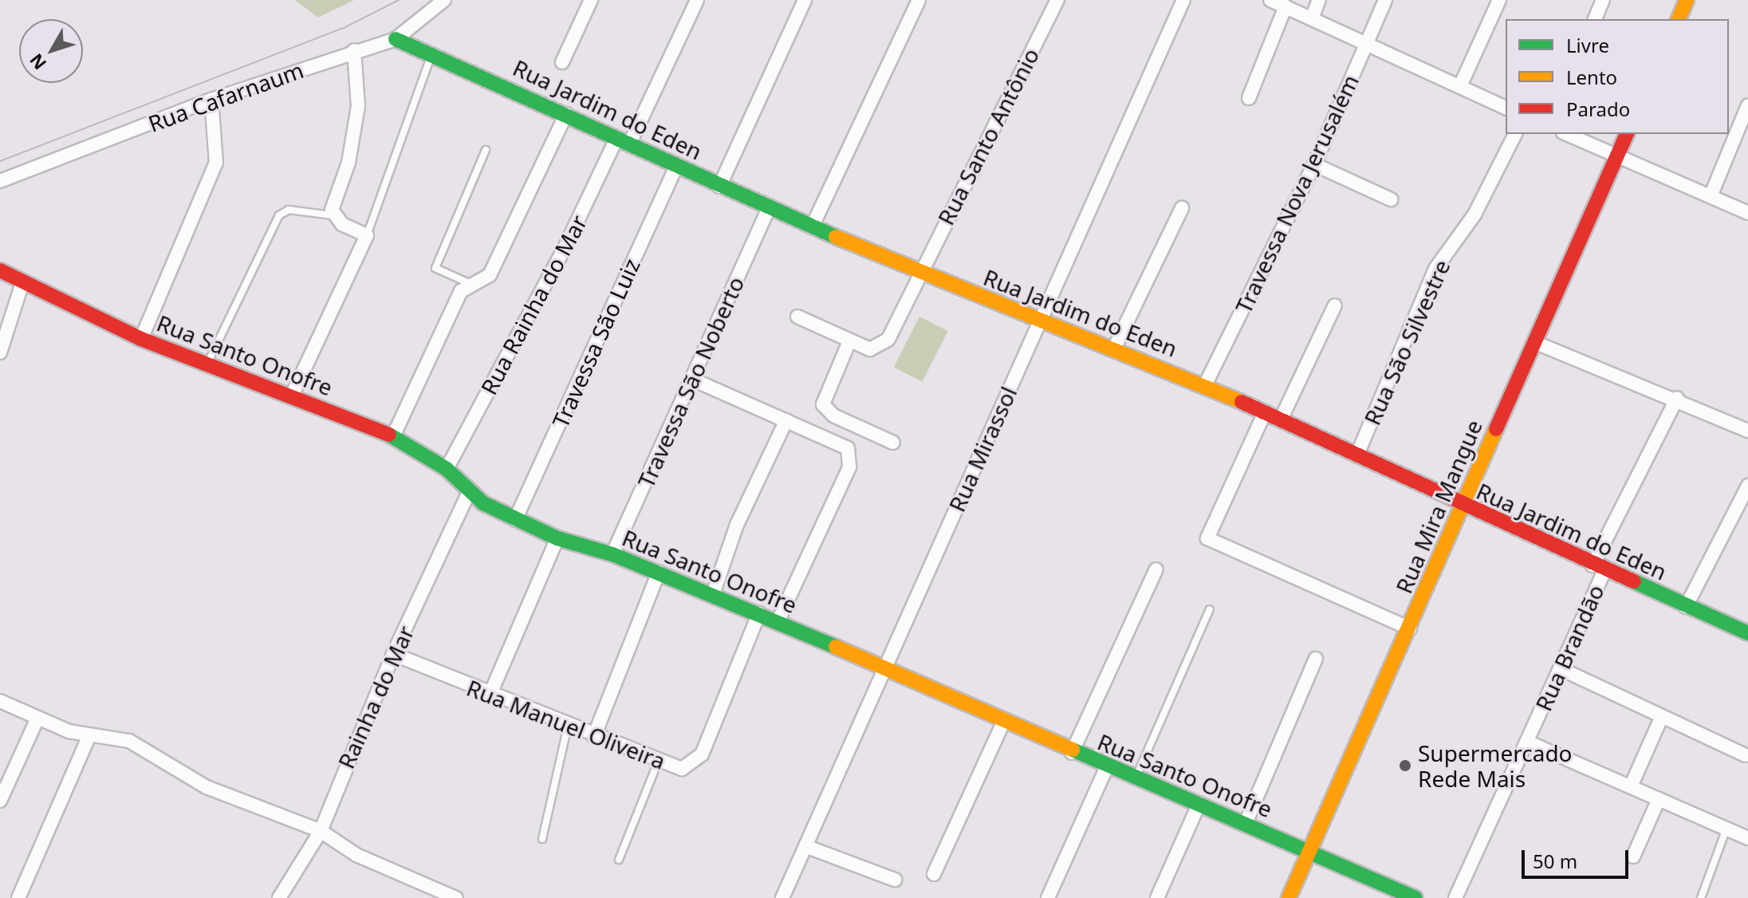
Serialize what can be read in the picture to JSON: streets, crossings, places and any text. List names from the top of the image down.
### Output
{
  "streets": {
    "street": [
      "Rua Cafarnaum",
      "Rua Jardim do Eden",
      "Rua Santo Antônio",
      "Travessa Nova Jerusalém",
      "Rua Rainha do Mar",
      "Rua São Silvestre",
      "Travessa São Luiz",
      "Rua Santo Onofre",
      "Travessa São Noberto",
      "Rua Mirassol",
      "Rua Mira Mangue",
      "Rua Brandão",
      "Rainha do Mar",
      "Rua Manuel Oliveira"
    ]
  },
  "crossings": [
    ["Rua Cafarnaum", "Rua Jardim do Eden"],
    ["Rua Jardim do Eden", "Rua Santo Antônio"],
    ["Rua Jardim do Eden", "Travessa Nova Jerusalém"],
    ["Rua Jardim do Eden", "Rua Rainha do Mar"],
    ["Rua Jardim do Eden", "Rua São Silvestre"],
    ["Rua Jardim do Eden", "Travessa São Luiz"],
    ["Rua Jardim do Eden", "Travessa São Noberto"],
    ["Rua Jardim do Eden", "Rua Mirassol"],
    ["Rua Jardim do Eden", "Rua Mira Mangue"],
    ["Rua Jardim do Eden", "Rua Brandão"],
    ["Rua Rainha do Mar", "Rua Santo Onofre"],
    ["Travessa São Luiz", "Rua Santo Onofre"],
    ["Rua Santo Onofre", "Travessa São Noberto"],
    ["Rua Santo Onofre", "Rua Mirassol"],
    ["Rua Santo Onofre", "Rua Mira Mangue"],
    ["Rua Santo Onofre", "Rainha do Mar"],
    ["Rua Santo Onofre", "Rua Manuel Oliveira"],
    ["Rainha do Mar", "Rua Manuel Oliveira"]
  ],
  "places": ["Supermercado Rede Mais"],
  "legend": ["Livre", "Lento", "Parado"],
  "scale_bar": "50 m",
  "north": "bottom left"
}
